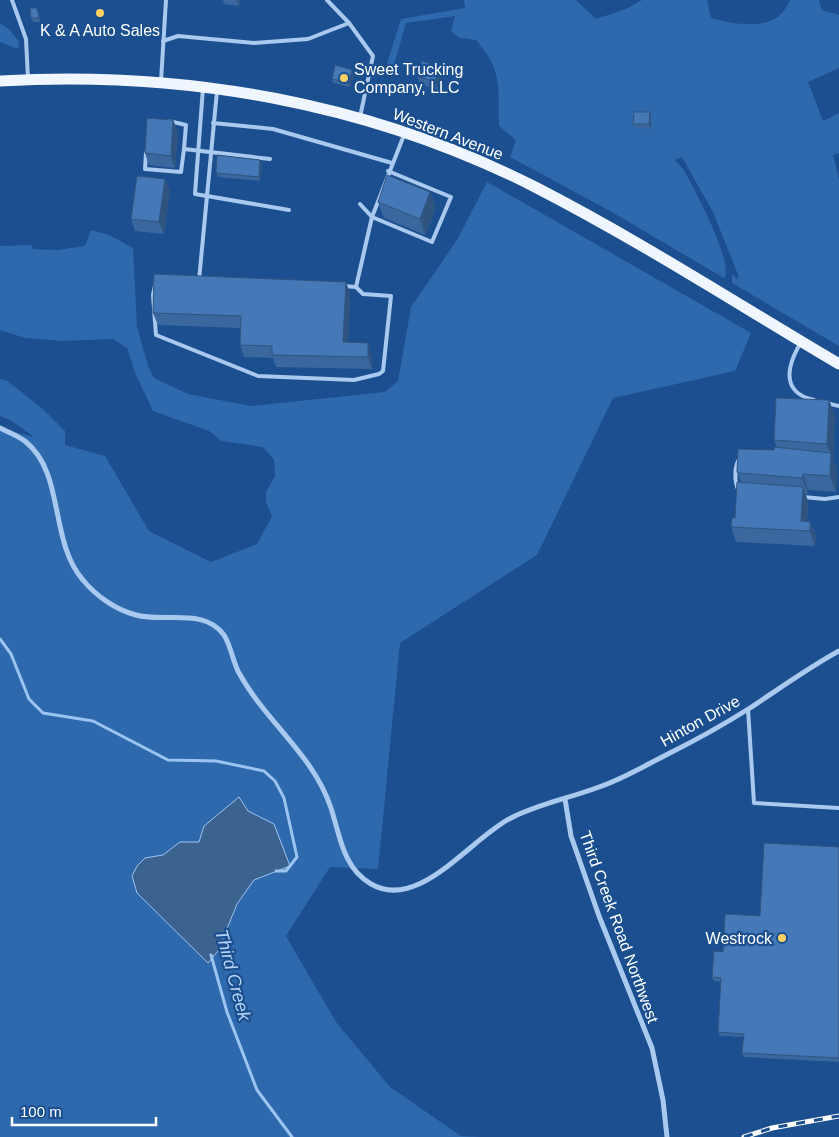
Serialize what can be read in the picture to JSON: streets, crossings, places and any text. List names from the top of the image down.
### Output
{
  "streets": {
    "main road": ["Western Avenue"],
    "street": ["Hinton Drive", "Third Creek Road Northwest"]
  },
  "crossings": [
    ["Hinton Drive", "Third Creek Road Northwest"]
  ],
  "water": ["Third Creek"],
  "places": ["K & A Auto Sales", "Sweet Trucking Company, LLC", "Westrock"],
  "scale_bar": "100 m"
}
